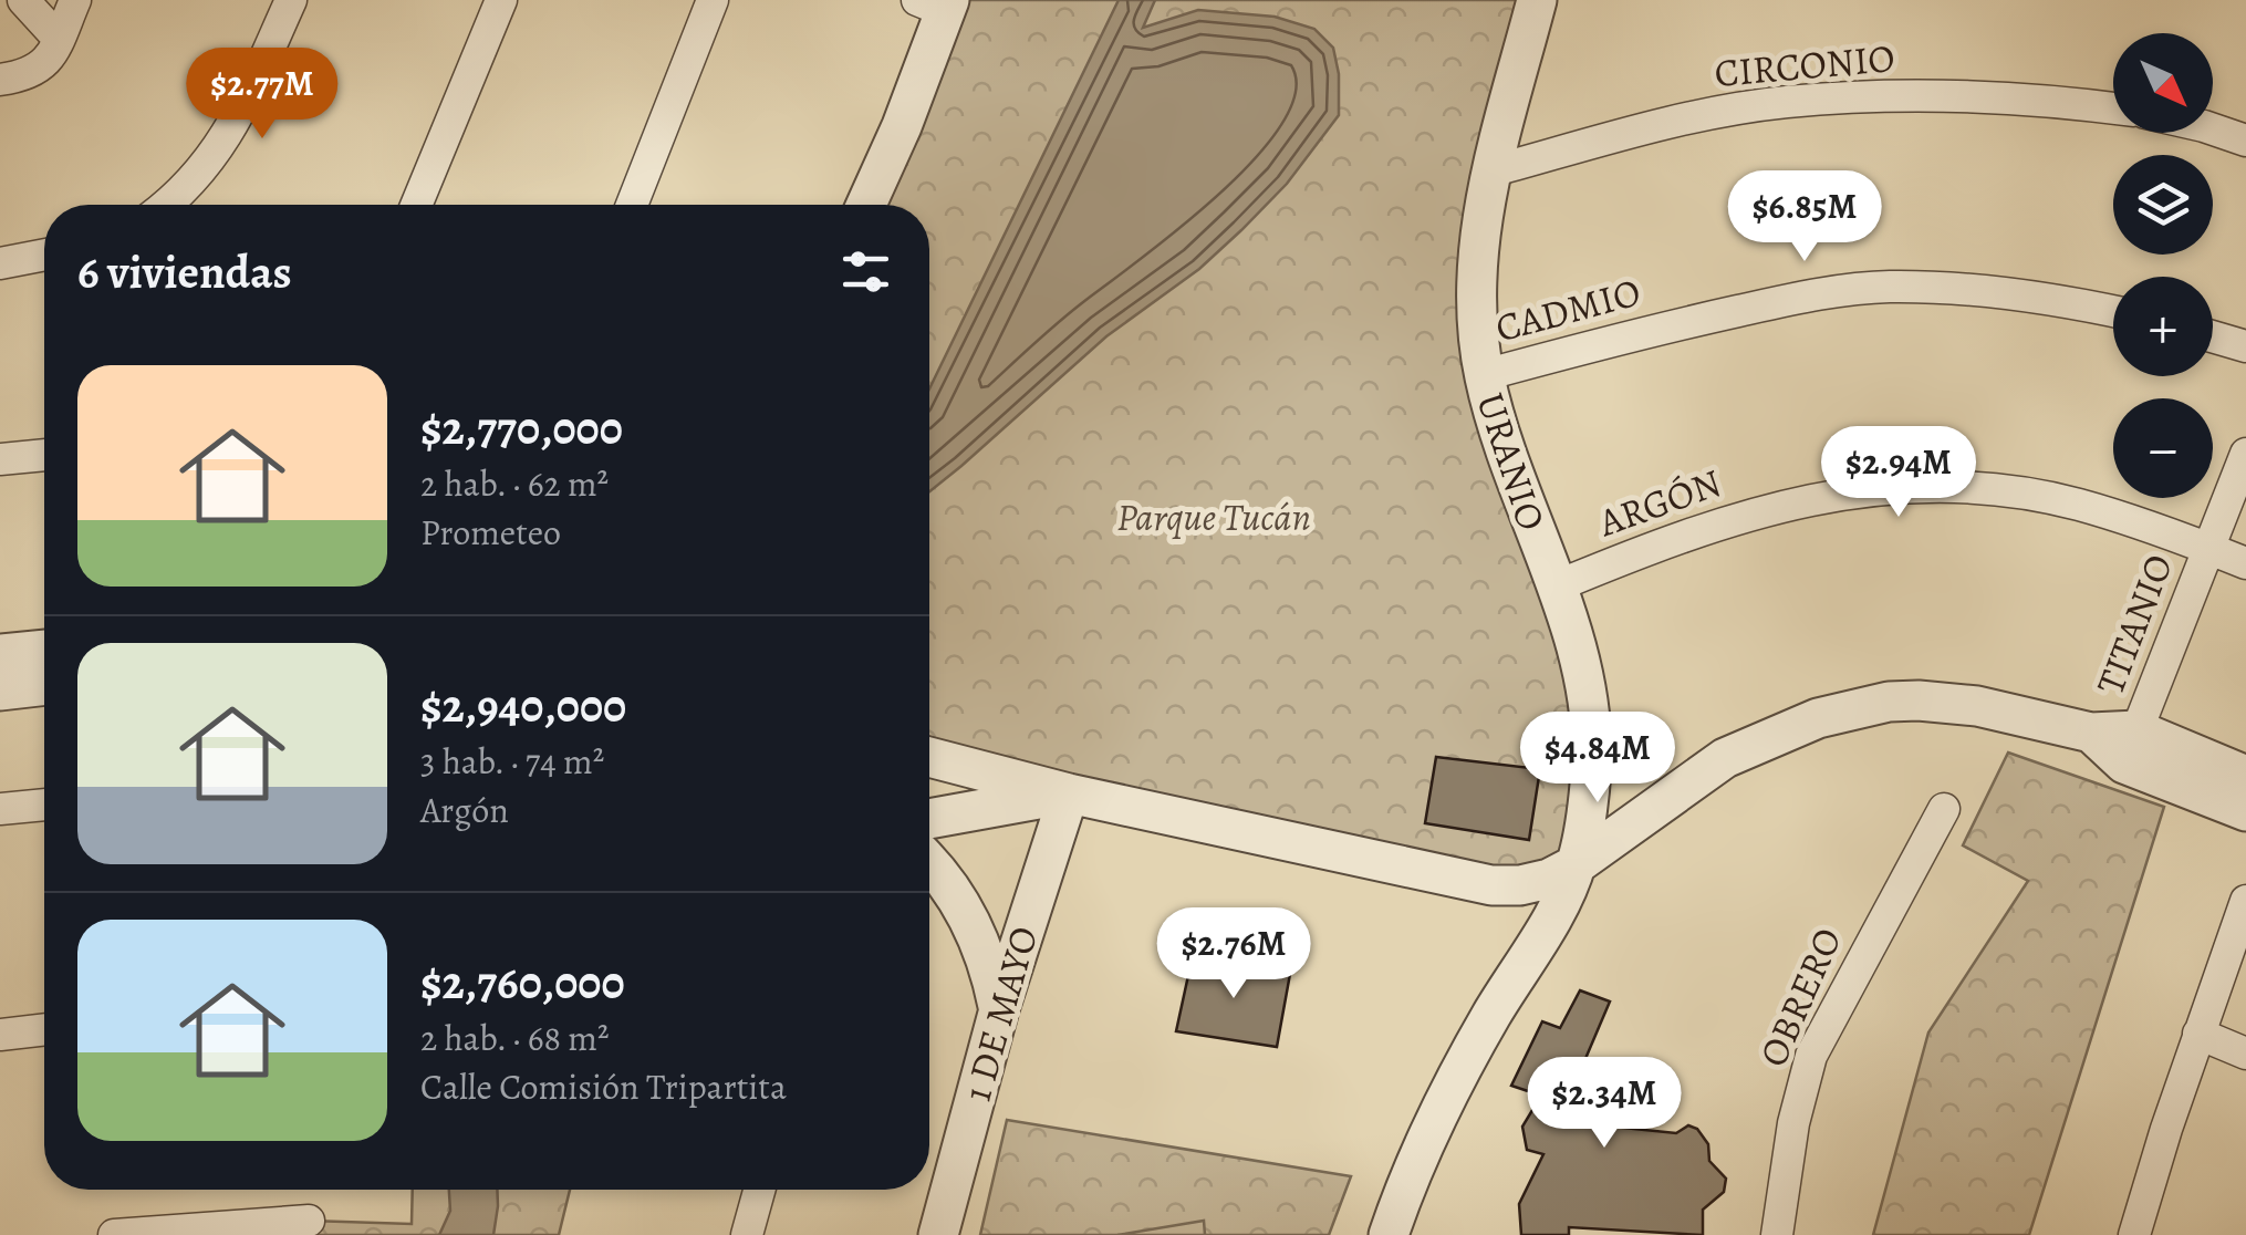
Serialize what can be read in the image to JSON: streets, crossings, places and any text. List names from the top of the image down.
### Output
{
  "streets": {
    "street": [
      "CIRCONIO",
      "CADMIO",
      "URANIO",
      "ARGÓN",
      "TITANIO",
      "OBRERO",
      "1 DE MAYO"
    ]
  },
  "crossings": [
    ["CIRCONIO", "URANIO"],
    ["CADMIO", "URANIO"],
    ["URANIO", "ARGÓN"],
    ["ARGÓN", "TITANIO"]
  ],
  "parks": ["Parque Tucán"],
  "north": "bottom right",
  "page": {
    "map_buttons": ["+", "−"],
    "price": [
      "$2.77M",
      "$6.85M",
      "$2.94M",
      "$4.84M",
      "$2.76M",
      "$2.34M"
    ],
    "heading": "6 viviendas",
    "list": [
      {
        "name": "$2,770,000",
        "note": "2 hab. · 62 m² · Prometeo"
      },
      {
        "name": "$2,940,000",
        "note": "3 hab. · 74 m² · Argón"
      },
      {
        "name": "$2,760,000",
        "note": "2 hab. · 68 m² · Calle Comisión Tripartita"
      }
    ]
  }
}
